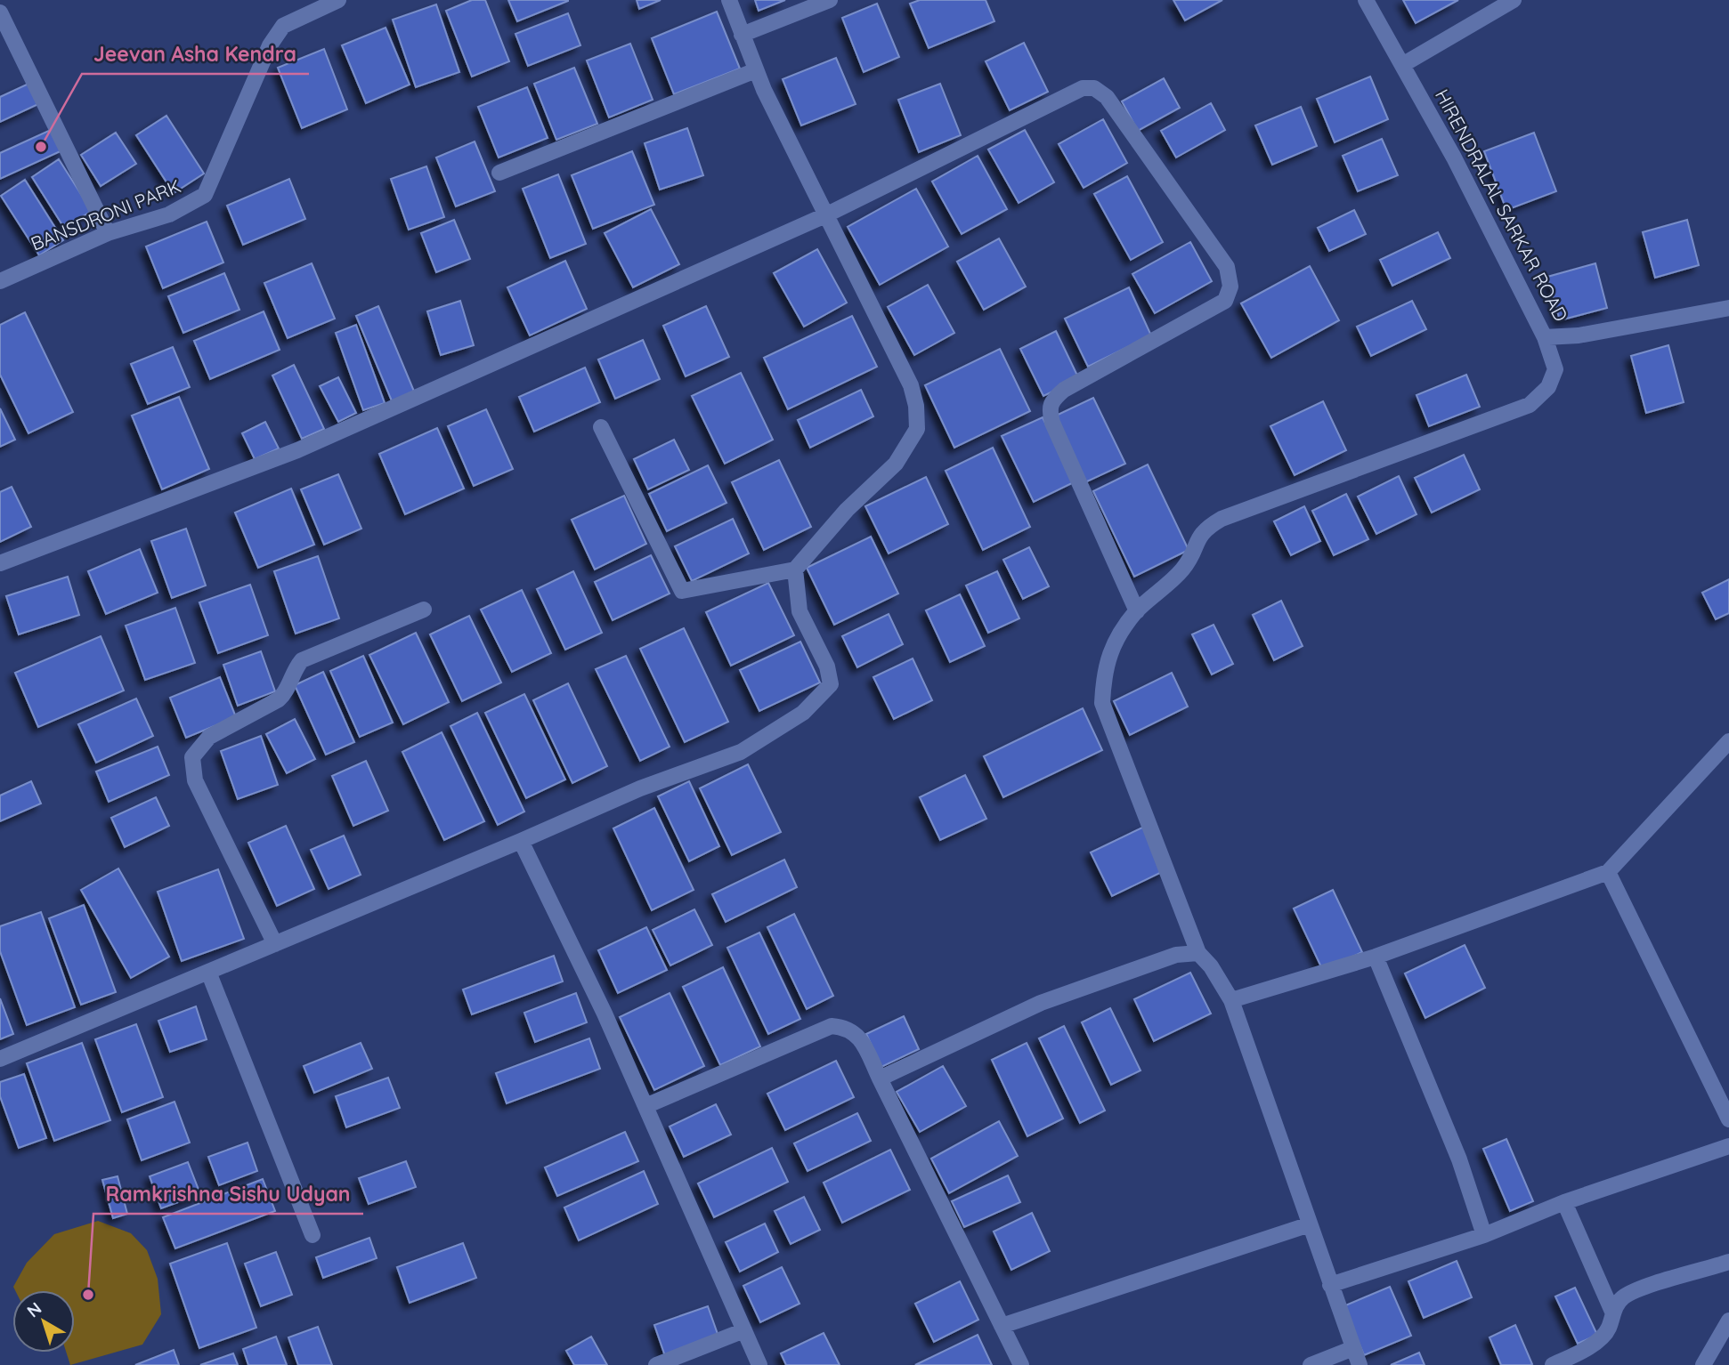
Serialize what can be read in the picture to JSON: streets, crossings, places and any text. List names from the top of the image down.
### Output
{
  "streets": {
    "street": ["HIRENDRALAL SARKAR ROAD", "BANSDRONI PARK"]
  },
  "places": ["Jeevan Asha Kendra", "Ramkrishna Sishu Udyan"],
  "north": "top left"
}
